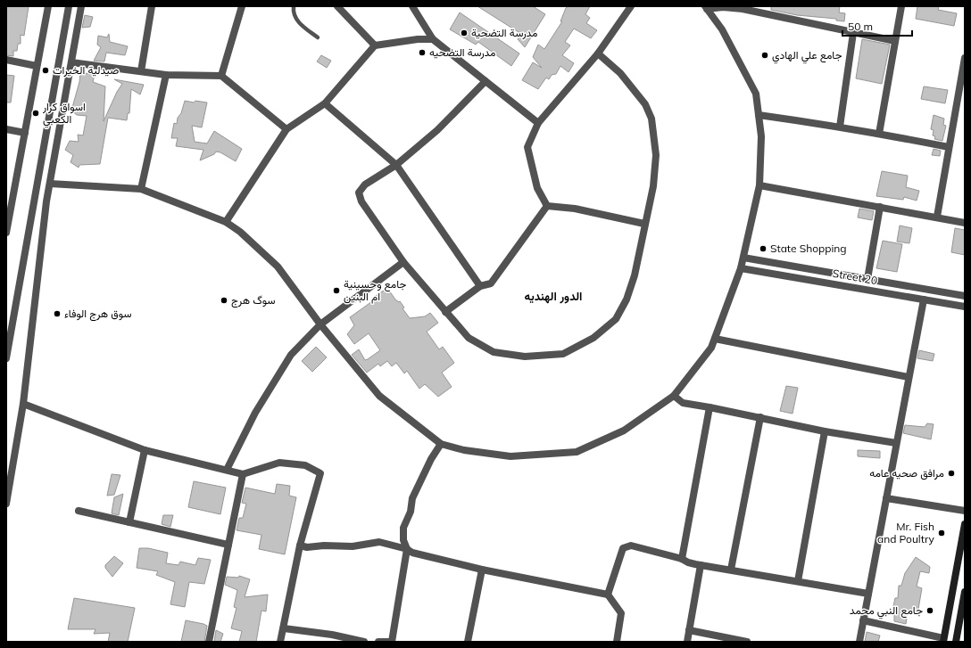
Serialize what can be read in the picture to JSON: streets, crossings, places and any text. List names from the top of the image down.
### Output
{
  "streets": {
    "street": ["Street 20"]
  },
  "districts": ["الدور الهنديه"],
  "places": [
    "مدرسة التضحية",
    "مدرسة التضحيه",
    "جامع علي الهادي",
    "صيدلية الخيرات",
    "اسواق كرار الكعبي",
    "State Shopping",
    "جامع وحسينية ام البنين",
    "سوگ هرج",
    "سوق هرج الوفاء",
    "مرافق صحيه عامه",
    "Mr. Fish and Poultry",
    "جامع النبي محمد"
  ],
  "scale_bar": "50 m"
}
